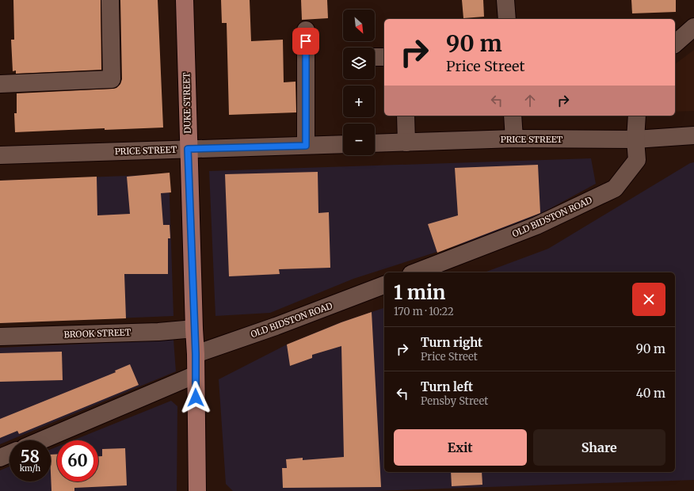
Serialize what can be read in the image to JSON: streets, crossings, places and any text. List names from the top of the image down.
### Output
{
  "streets": {
    "main road": ["DUKE STREET"],
    "street": ["PRICE STREET", "OLD BIDSTON ROAD", "BROOK STREET"]
  },
  "crossings": [
    ["DUKE STREET", "PRICE STREET"],
    ["DUKE STREET", "OLD BIDSTON ROAD"],
    ["DUKE STREET", "BROOK STREET"],
    ["PRICE STREET", "OLD BIDSTON ROAD"]
  ],
  "north": "bottom right",
  "page": {
    "map_buttons": ["+", "−"],
    "turn": ["90 m", "Price Street"],
    "heading": ["1 min", "170 m · 10:22"],
    "list": [
      {
        "name": "Turn right",
        "note": "Price Street",
        "value": "90 m"
      },
      {
        "name": "Turn left",
        "note": "Pensby Street",
        "value": "40 m"
      }
    ],
    "buttons": ["Exit", "Share"],
    "speed": "58 km/h",
    "limit": "60"
  }
}
